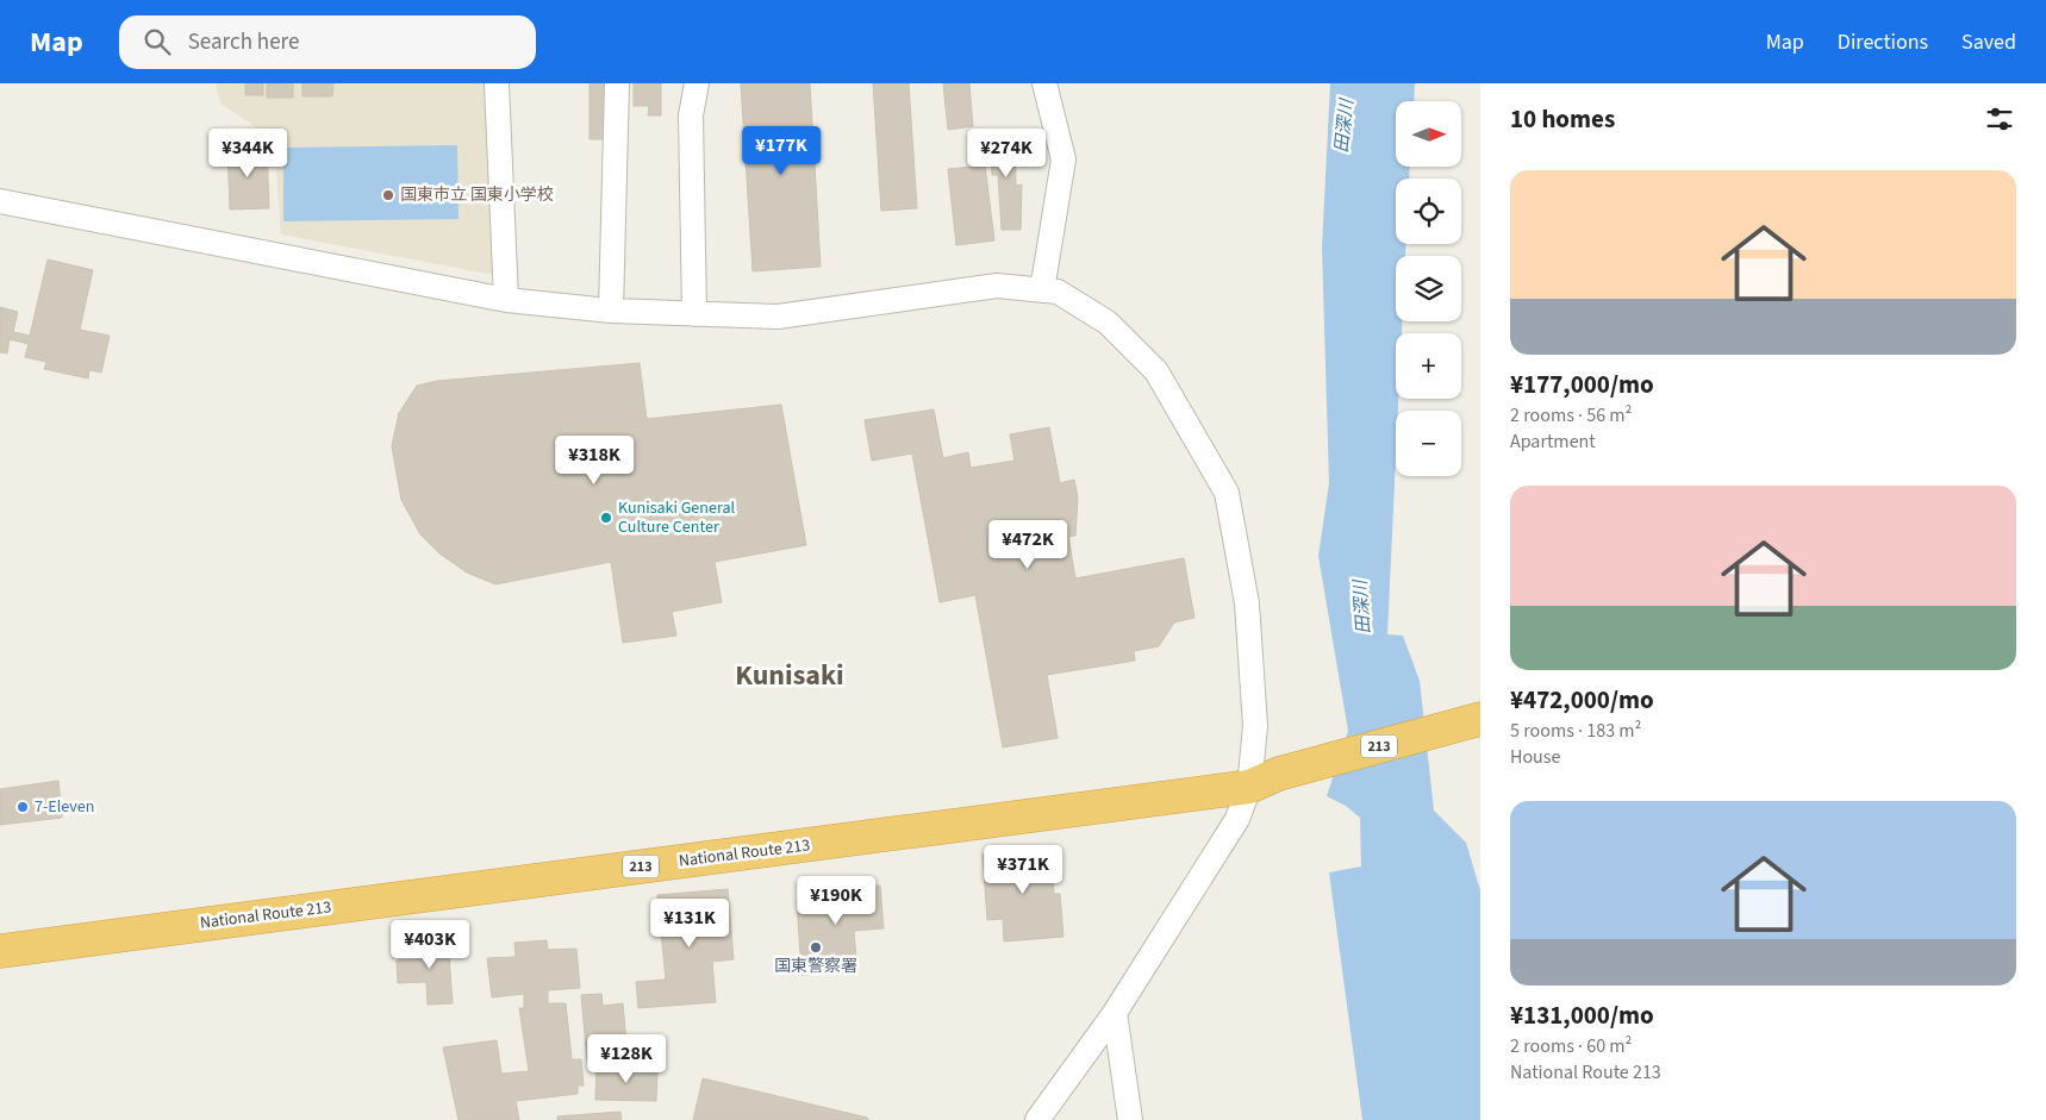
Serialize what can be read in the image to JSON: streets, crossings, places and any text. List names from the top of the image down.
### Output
{
  "streets": {
    "highway": ["213", "National Route 213"]
  },
  "districts": ["Kunisaki"],
  "water": ["田深川"],
  "places": [
    "国東市立 国東小学校",
    "Kunisaki General Culture Center",
    "7-Eleven",
    "国東警察署"
  ],
  "north": "right",
  "page": {
    "header": "Map",
    "search": "Search here",
    "nav": ["Map", "Directions", "Saved"],
    "heading": "10 homes",
    "map_buttons": ["+", "−"],
    "price": [
      "¥177K",
      "¥344K",
      "¥274K",
      "¥318K",
      "¥472K",
      "¥371K",
      "¥190K",
      "¥131K",
      "¥403K",
      "¥128K"
    ],
    "list": [
      {
        "name": "¥177,000/mo",
        "note": "2 rooms · 56 m² · Apartment"
      },
      {
        "name": "¥472,000/mo",
        "note": "5 rooms · 183 m² · House"
      },
      {
        "name": "¥131,000/mo",
        "note": "2 rooms · 60 m² · National Route 213"
      }
    ]
  }
}
